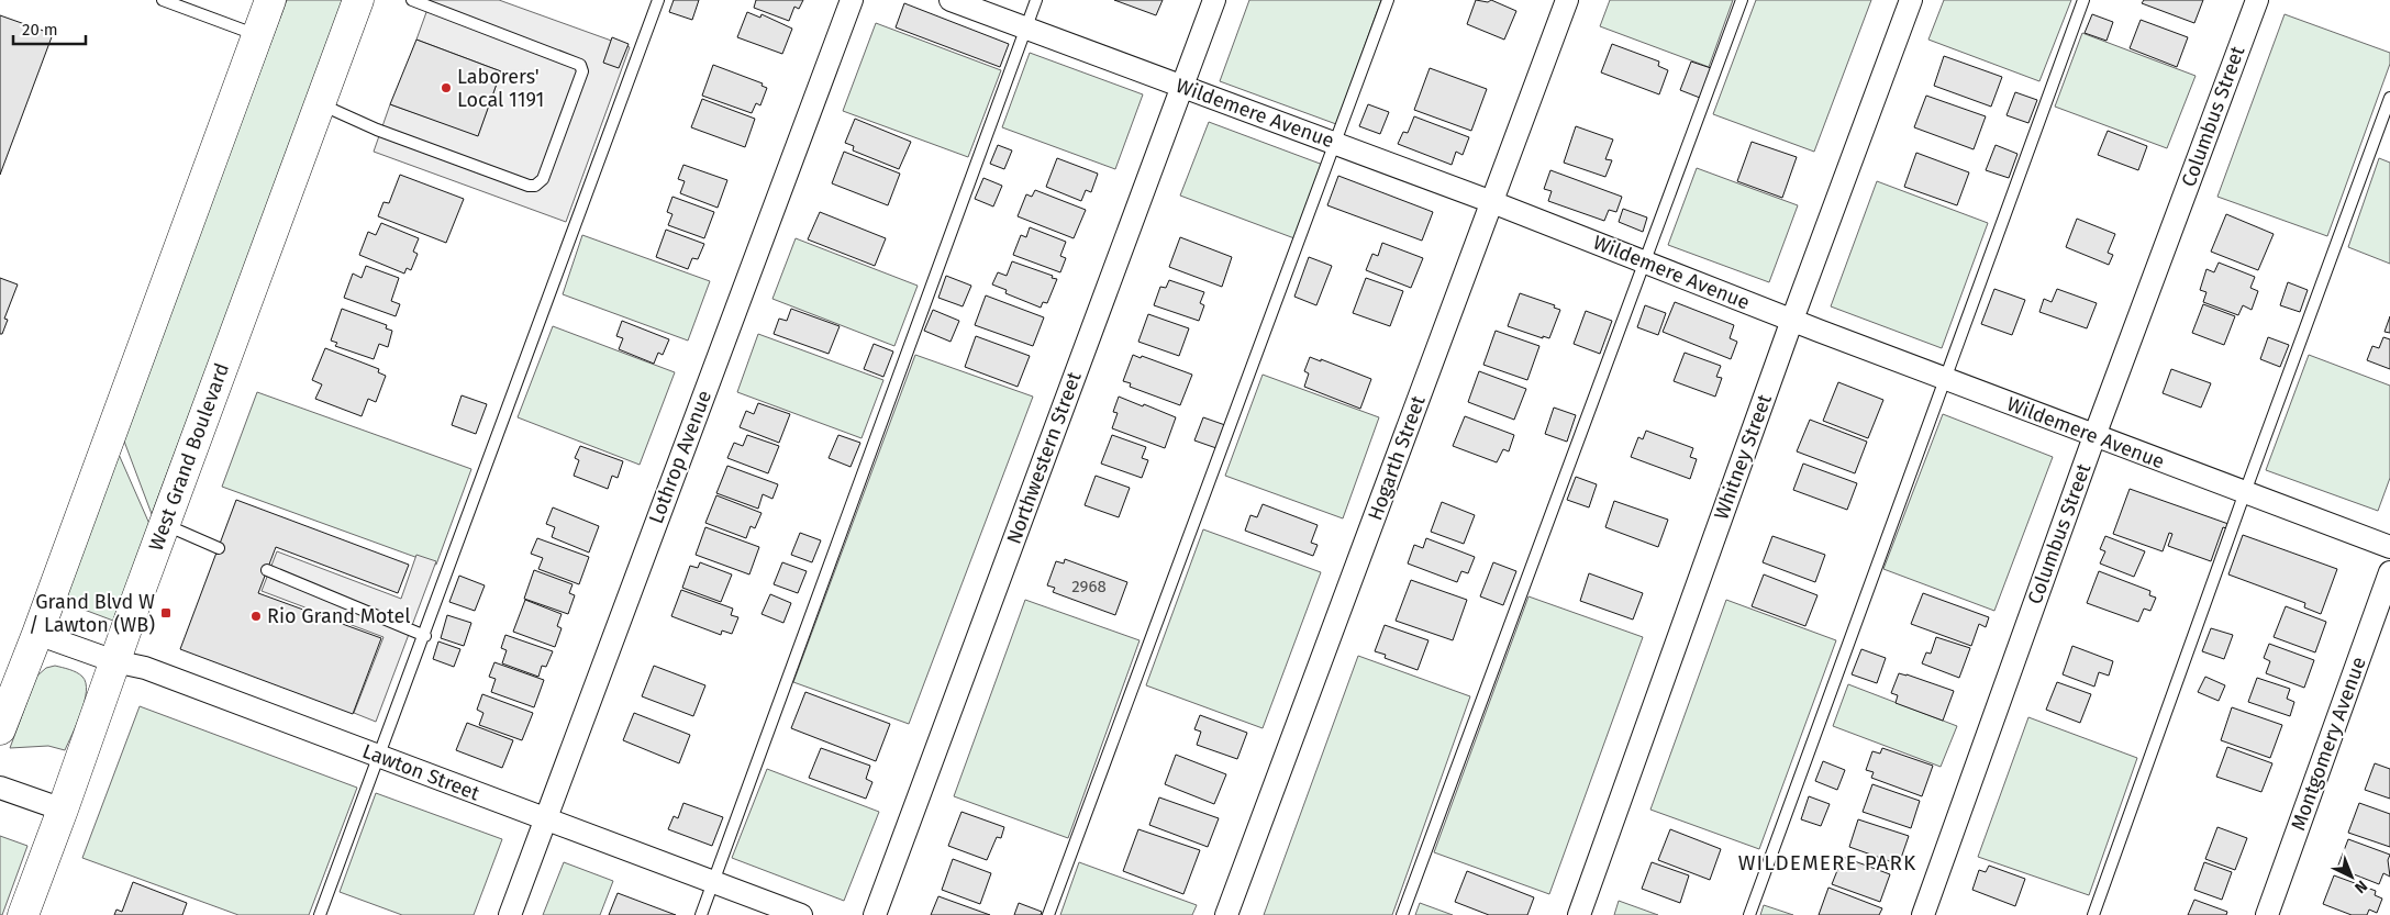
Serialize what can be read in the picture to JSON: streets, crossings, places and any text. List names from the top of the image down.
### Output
{
  "streets": {
    "main road": ["West Grand Boulevard"],
    "street": [
      "Wildemere Avenue",
      "Columbus Street",
      "Lothrop Avenue",
      "Whitney Street",
      "Northwestern Street",
      "Hogarth Street",
      "Montgomery Avenue",
      "Lawton Street"
    ]
  },
  "crossings": [
    ["Wildemere Avenue", "Columbus Street"],
    ["Wildemere Avenue", "Whitney Street"],
    ["Wildemere Avenue", "Northwestern Street"],
    ["Wildemere Avenue", "Hogarth Street"],
    ["West Grand Boulevard", "Lawton Street"],
    ["Lothrop Avenue", "Lawton Street"]
  ],
  "districts": ["WILDEMERE PARK"],
  "places": {
    "other": ["Laborers' Local 1191", "Rio Grand Motel"],
    "transit": ["Grand Blvd W / Lawton (WB)"]
  },
  "house_numbers": ["2968"],
  "scale_bar": "20 m",
  "north": "bottom right"
}
